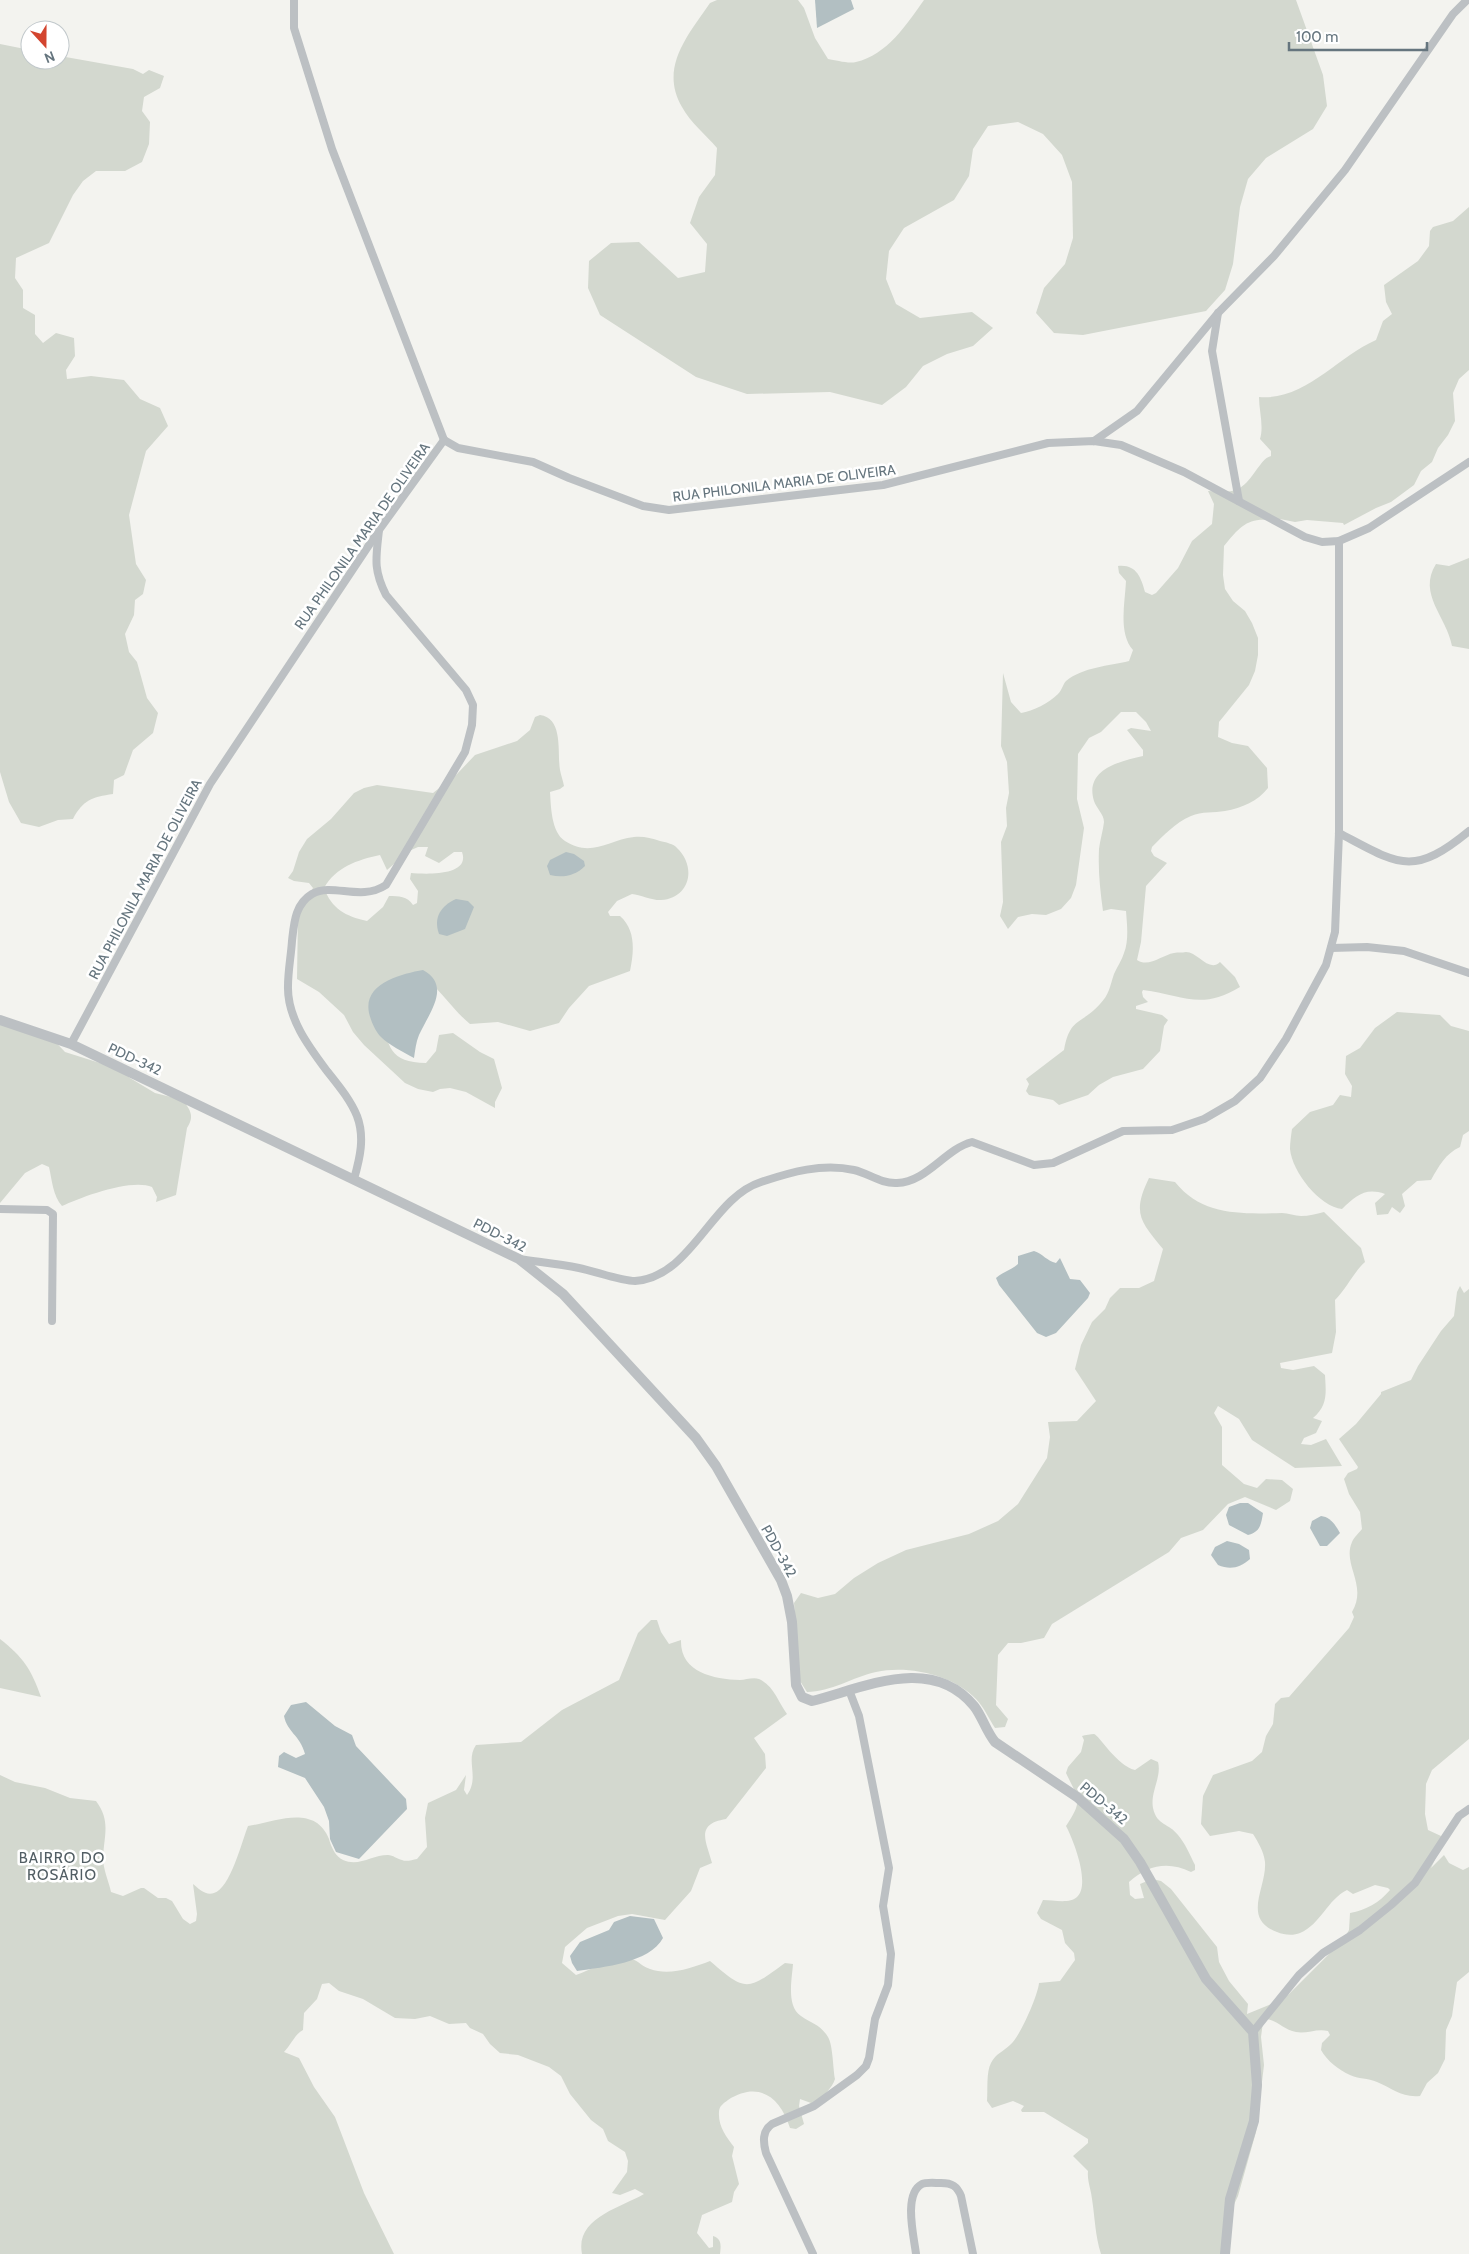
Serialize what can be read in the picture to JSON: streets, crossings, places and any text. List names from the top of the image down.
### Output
{
  "streets": {
    "street": ["RUA PHILONILA MARIA DE OLIVEIRA", "PDD-342"]
  },
  "crossings": [
    ["RUA PHILONILA MARIA DE OLIVEIRA", "PDD-342"]
  ],
  "districts": ["BAIRRO DO ROSÁRIO"],
  "scale_bar": "100 m",
  "north": "bottom"
}
